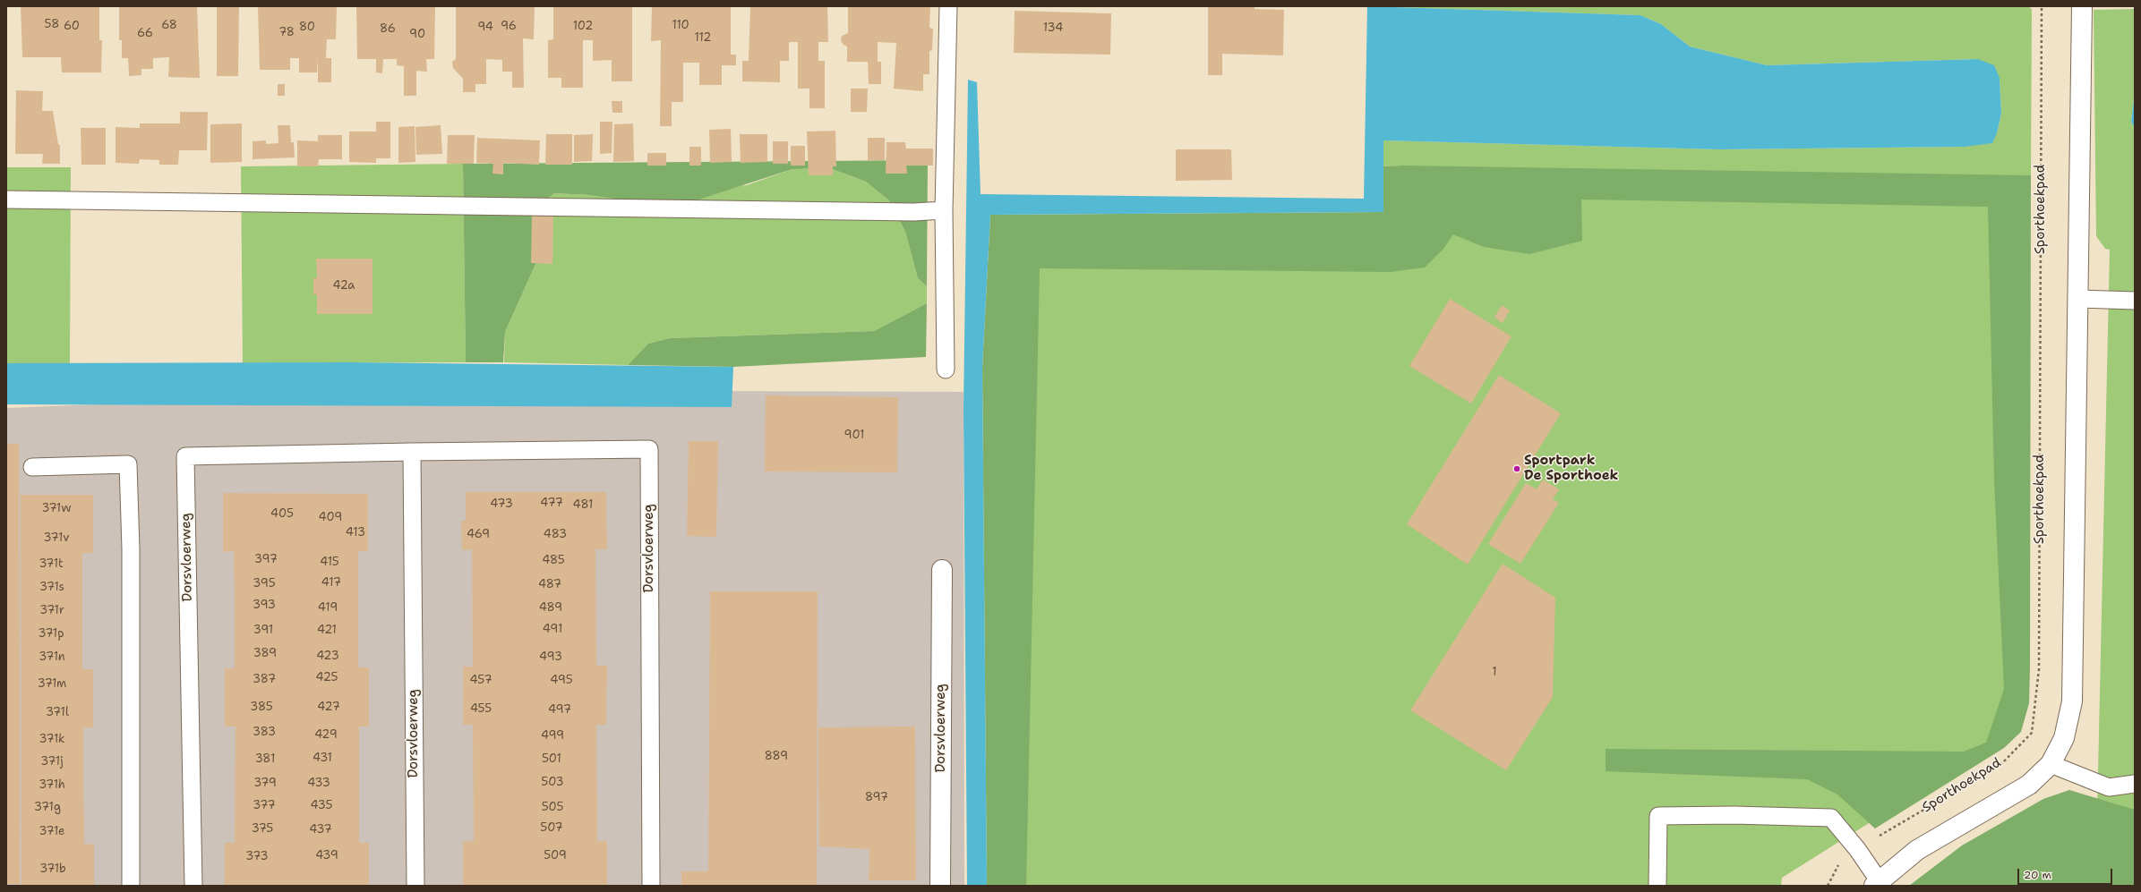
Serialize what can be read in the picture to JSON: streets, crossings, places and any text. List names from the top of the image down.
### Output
{
  "streets": {
    "street": ["Dorsvloerweg"],
    "path": ["Sporthoekpad"]
  },
  "places": ["Sportpark De Sporthoek"],
  "house_numbers": [
    "58",
    "68",
    "110",
    "60",
    "96",
    "102",
    "80",
    "94",
    "134",
    "86",
    "78",
    "66",
    "90",
    "112",
    "42a",
    "901",
    "477",
    "473",
    "481",
    "371w",
    "405",
    "409",
    "413",
    "469",
    "483",
    "371v",
    "397",
    "485",
    "415",
    "371t",
    "417",
    "395",
    "487",
    "371s",
    "393",
    "419",
    "489",
    "371r",
    "491",
    "391",
    "421",
    "371p",
    "389",
    "423",
    "371n",
    "493",
    "1",
    "425",
    "387",
    "457",
    "495",
    "371m",
    "385",
    "427",
    "455",
    "497",
    "371l",
    "383",
    "429",
    "499",
    "371k",
    "889",
    "431",
    "381",
    "501",
    "371j",
    "503",
    "379",
    "433",
    "371h",
    "897",
    "377",
    "435",
    "371g",
    "505",
    "507",
    "375",
    "437",
    "371e",
    "439",
    "509",
    "373",
    "371b"
  ],
  "scale_bar": "20 m"
}
